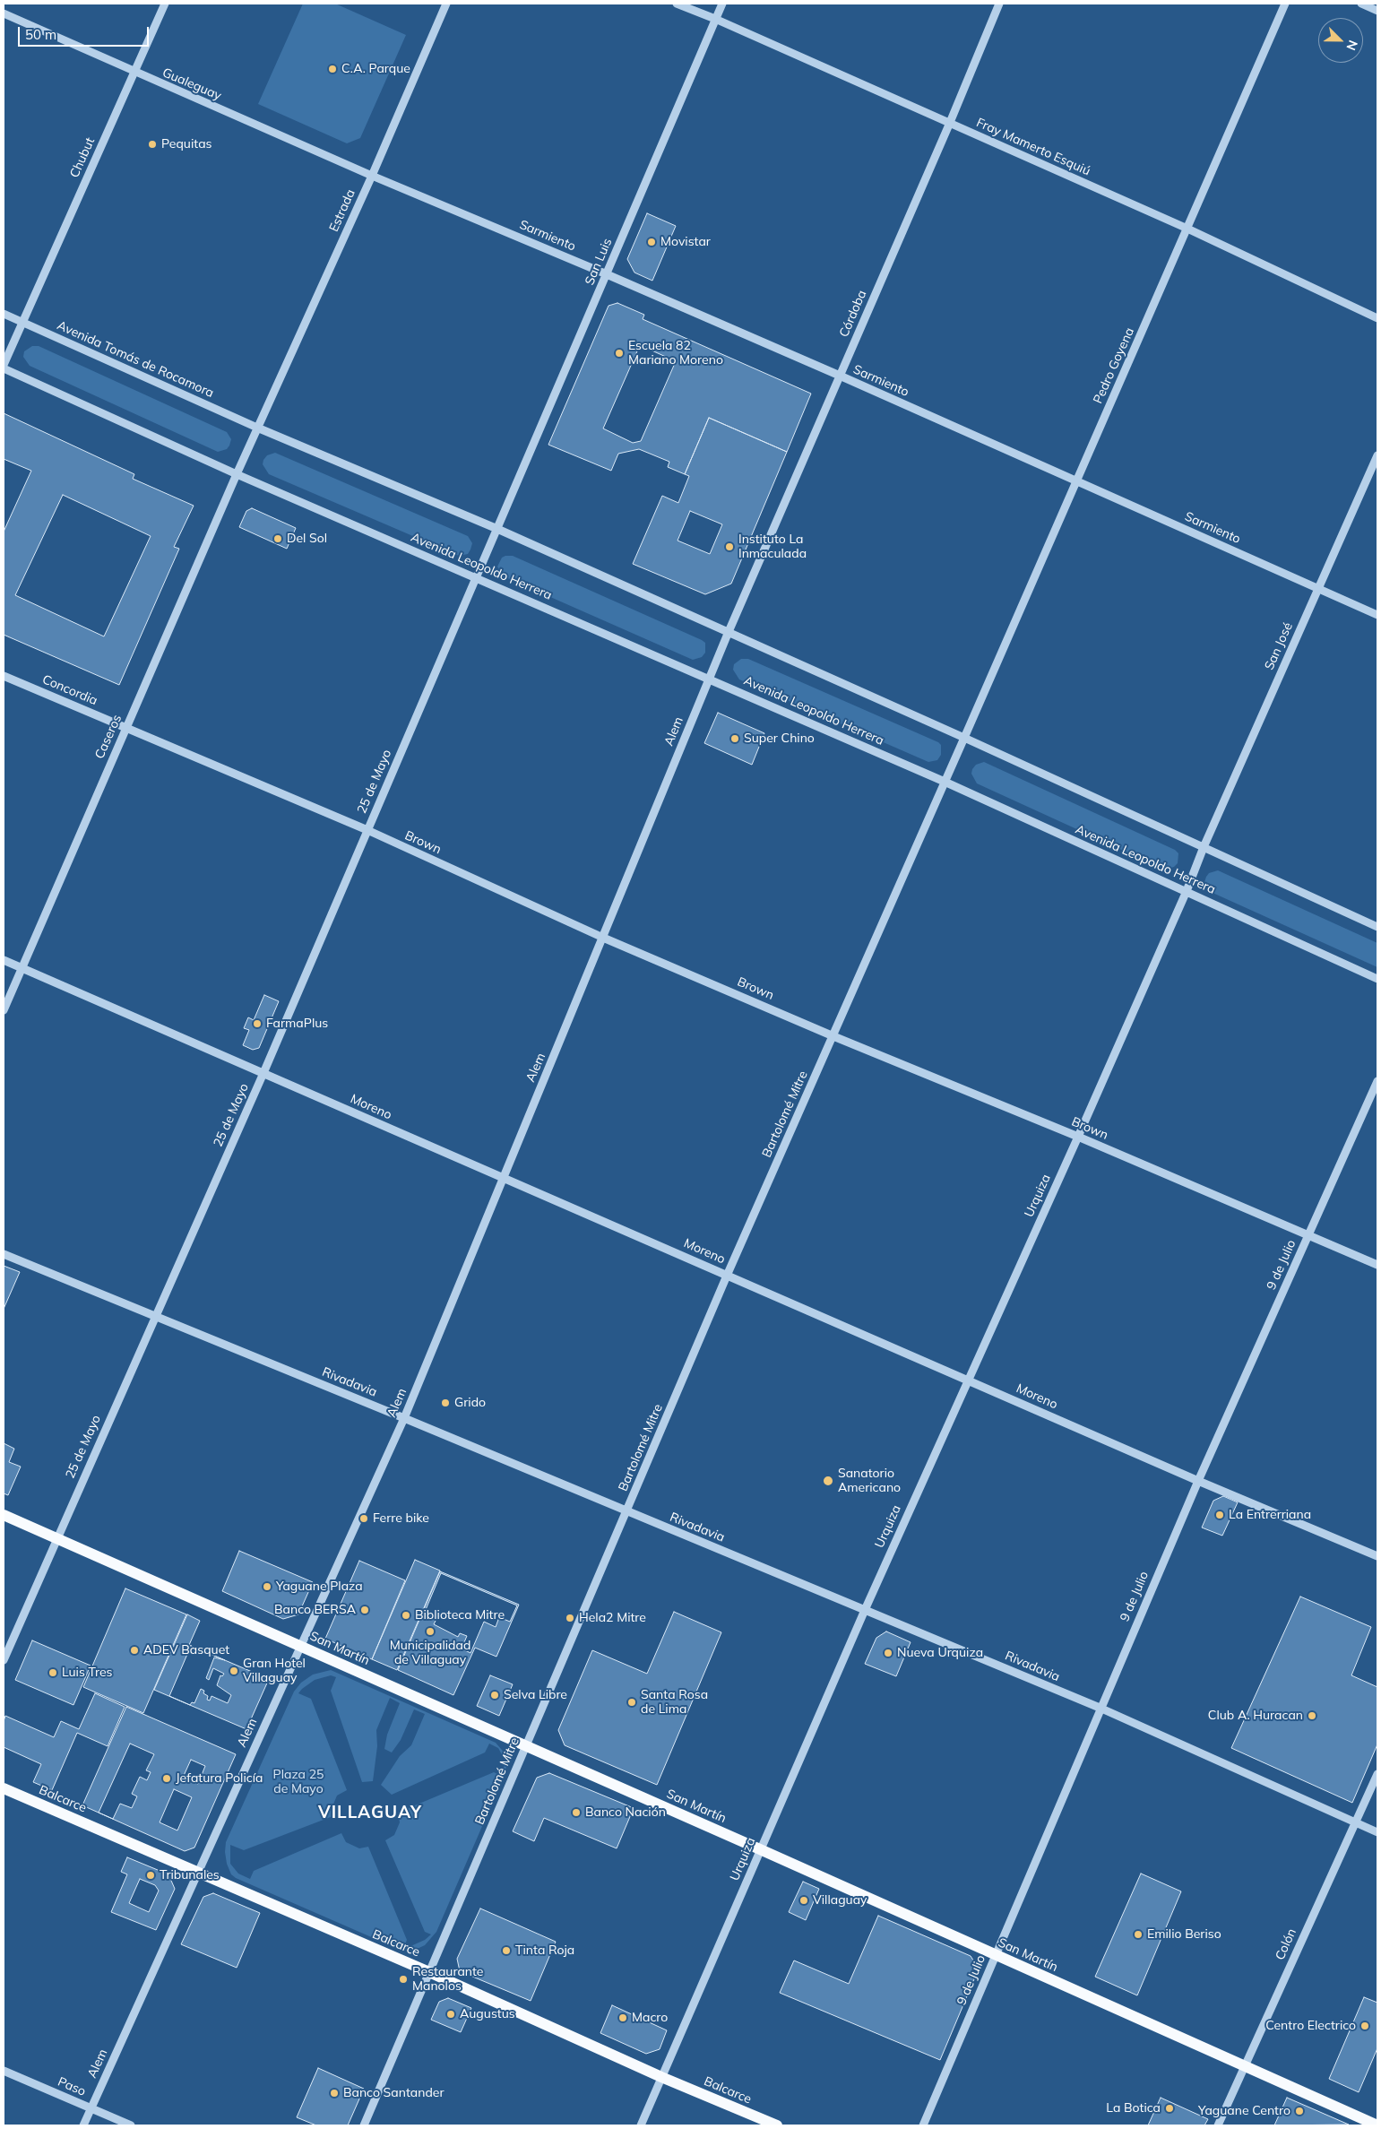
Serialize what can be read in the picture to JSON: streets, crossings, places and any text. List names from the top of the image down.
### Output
{
  "streets": {
    "main road": ["San Martín", "Balcarce"],
    "street": [
      "Gualeguay",
      "Fray Mamerto Esquiú",
      "Chubut",
      "Estrada",
      "Sarmiento",
      "San Luis",
      "Córdoba",
      "Avenida Tomás de Rocamora",
      "Pedro Goyena",
      "Avenida Leopoldo Herrera",
      "San José",
      "Concordia",
      "Alem",
      "Caseros",
      "25 de Mayo",
      "Brown",
      "Moreno",
      "Bartolomé Mitre",
      "Urquiza",
      "9 de Julio",
      "Rivadavia",
      "Colón",
      "Paso"
    ]
  },
  "crossings": [
    ["Gualeguay", "Chubut"],
    ["Gualeguay", "Estrada"],
    ["Gualeguay", "Sarmiento"],
    ["Fray Mamerto Esquiú", "San Luis"],
    ["Fray Mamerto Esquiú", "Córdoba"],
    ["Fray Mamerto Esquiú", "Pedro Goyena"],
    ["Chubut", "Avenida Tomás de Rocamora"],
    ["Estrada", "Sarmiento"],
    ["Estrada", "Avenida Tomás de Rocamora"],
    ["Estrada", "Avenida Leopoldo Herrera"],
    ["Estrada", "Caseros"],
    ["Sarmiento", "San Luis"],
    ["Sarmiento", "Córdoba"],
    ["Sarmiento", "Pedro Goyena"],
    ["Sarmiento", "San José"],
    ["San Luis", "Avenida Leopoldo Herrera"],
    ["San Luis", "25 de Mayo"],
    ["Córdoba", "Alem"],
    ["Pedro Goyena", "Avenida Leopoldo Herrera"],
    ["Pedro Goyena", "Bartolomé Mitre"],
    ["Avenida Leopoldo Herrera", "San José"],
    ["Avenida Leopoldo Herrera", "Alem"],
    ["Avenida Leopoldo Herrera", "Caseros"],
    ["Avenida Leopoldo Herrera", "25 de Mayo"],
    ["Avenida Leopoldo Herrera", "Bartolomé Mitre"],
    ["Avenida Leopoldo Herrera", "Urquiza"],
    ["San José", "Urquiza"],
    ["Concordia", "Caseros"],
    ["Concordia", "Brown"],
    ["Alem", "Brown"],
    ["Alem", "Moreno"],
    ["Alem", "Rivadavia"],
    ["Alem", "San Martín"],
    ["Alem", "Balcarce"],
    ["Alem", "Paso"],
    ["Caseros", "Brown"],
    ["Caseros", "Moreno"],
    ["25 de Mayo", "Brown"],
    ["25 de Mayo", "Moreno"],
    ["25 de Mayo", "Rivadavia"],
    ["25 de Mayo", "San Martín"],
    ["Brown", "Bartolomé Mitre"],
    ["Brown", "Urquiza"],
    ["Brown", "9 de Julio"],
    ["Moreno", "Bartolomé Mitre"],
    ["Moreno", "Urquiza"],
    ["Moreno", "9 de Julio"],
    ["Bartolomé Mitre", "Rivadavia"],
    ["Bartolomé Mitre", "San Martín"],
    ["Bartolomé Mitre", "Balcarce"],
    ["Urquiza", "Rivadavia"],
    ["Urquiza", "San Martín"],
    ["Urquiza", "Balcarce"],
    ["9 de Julio", "Rivadavia"],
    ["9 de Julio", "San Martín"],
    ["Rivadavia", "Colón"],
    ["San Martín", "Colón"]
  ],
  "districts": ["VILLAGUAY"],
  "parks": ["Plaza 25 de Mayo"],
  "places": [
    "C.A. Parque",
    "Pequitas",
    "Movistar",
    "Escuela 82 Mariano Moreno",
    "Del Sol",
    "Instituto La Inmaculada",
    "Super Chino",
    "FarmaPlus",
    "Grido",
    "Sanatorio Americano",
    "La Entrerriana",
    "Ferre bike",
    "Yaguane Plaza",
    "Banco BERSA",
    "Biblioteca Mitre",
    "Hela2 Mitre",
    "Municipalidad de Villaguay",
    "ADEV Basquet",
    "Nueva Urquiza",
    "Gran Hotel Villaguay",
    "Luis Tres",
    "Selva Libre",
    "Santa Rosa de Lima",
    "Club A. Huracan",
    "Jefatura Policía",
    "Banco Nación",
    "Tribunales",
    "Villaguay",
    "Emilio Beriso",
    "Tinta Roja",
    "Restaurante Manolos",
    "Augustus",
    "Macro",
    "Centro Electrico",
    "Banco Santander",
    "La Botica",
    "Yaguane Centro"
  ],
  "scale_bar": "50 m",
  "north": "bottom right"
}
